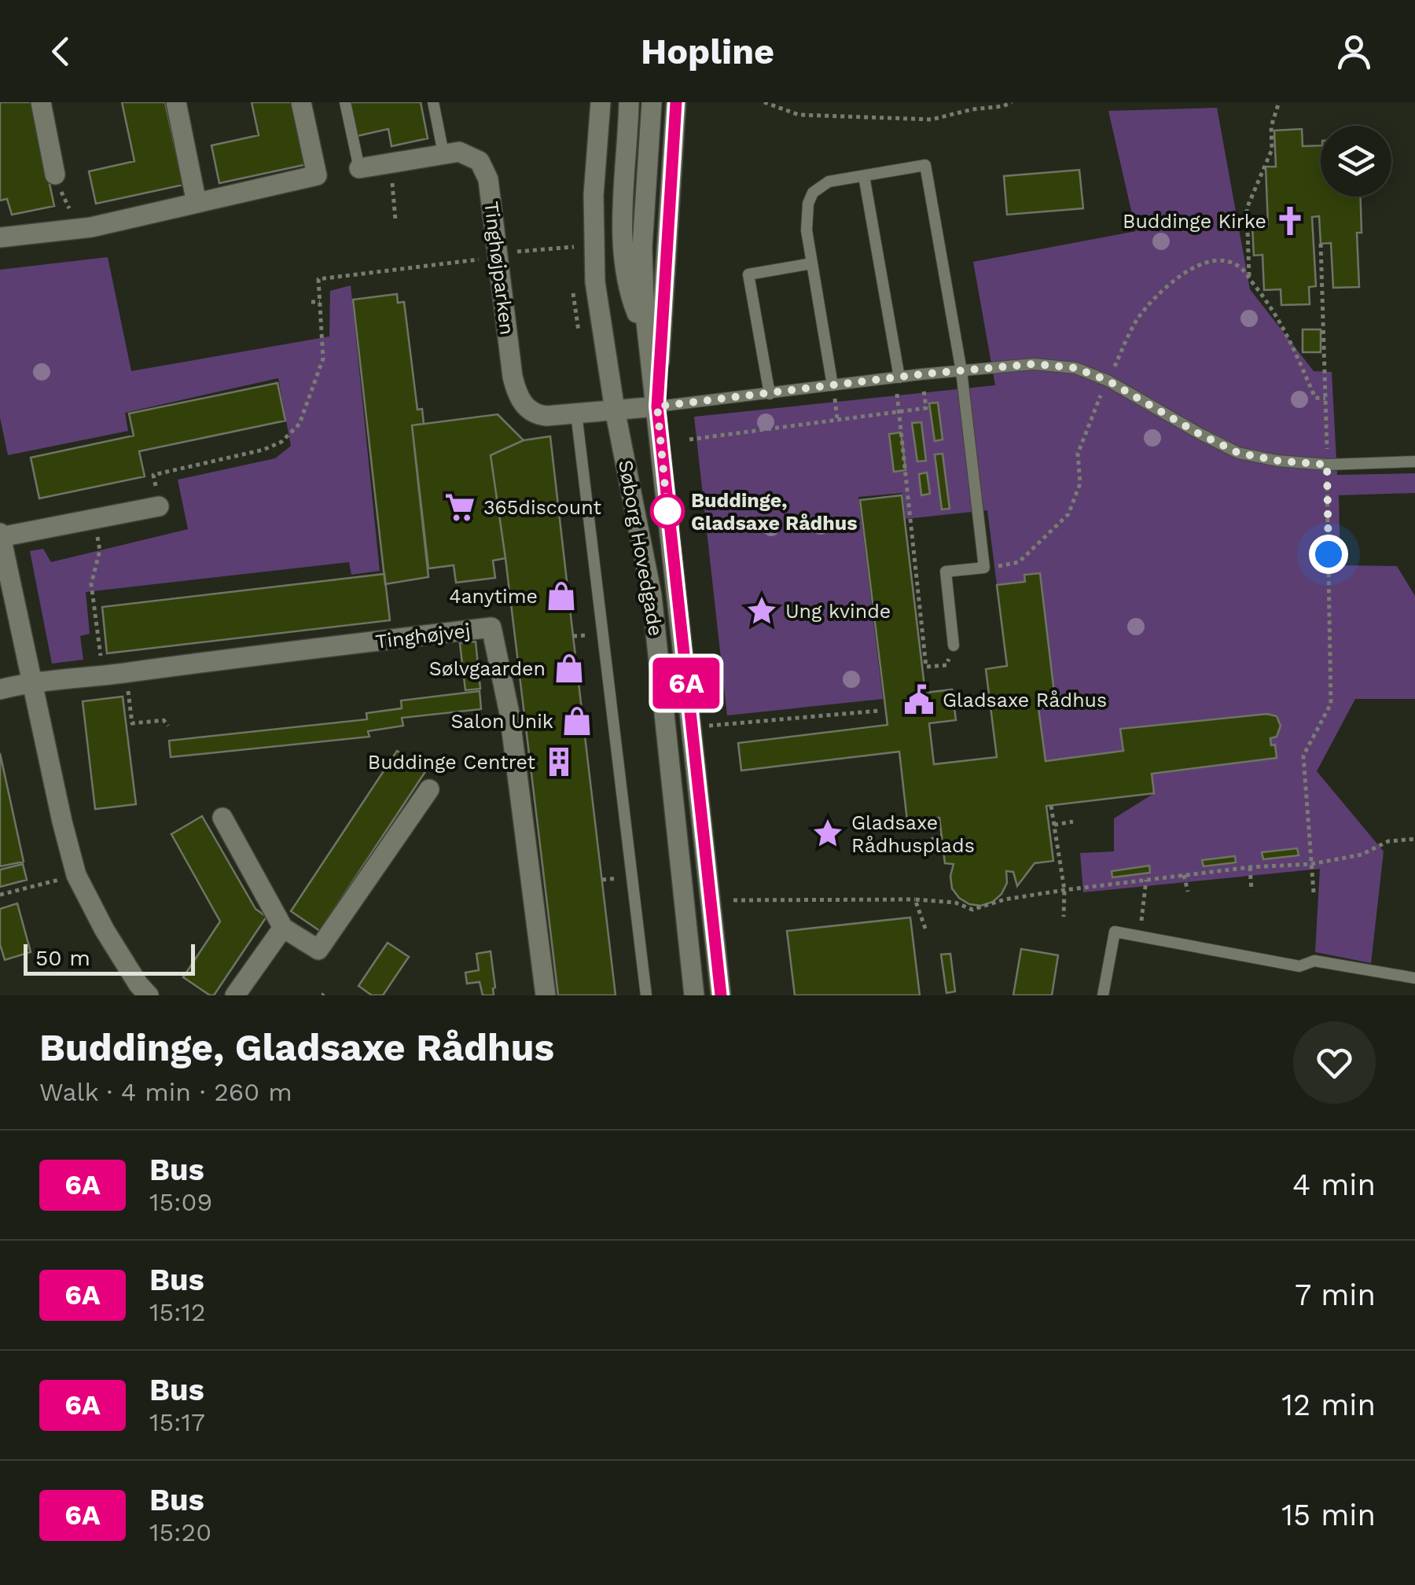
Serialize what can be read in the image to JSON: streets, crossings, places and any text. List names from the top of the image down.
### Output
{
  "streets": {
    "street": ["Tinghøjparken", "Søborg Hovedgade", "Tinghøjvej"]
  },
  "crossings": [
    ["Tinghøjparken", "Søborg Hovedgade"]
  ],
  "places": {
    "church": ["Buddinge Kirke"],
    "supermarket": ["365discount"],
    "other": ["Buddinge, Gladsaxe Rådhus"],
    "shop": ["4anytime", "Sølvgaarden", "Salon Unik"],
    "place": ["Ung kvinde", "Gladsaxe Rådhusplads"],
    "public building": ["Gladsaxe Rådhus"],
    "building": ["Buddinge Centret"]
  },
  "lines": ["bus line 6A"],
  "scale_bar": "50 m",
  "page": {
    "header": "Hopline",
    "on_map": "6A",
    "scale": "50 m",
    "heading": ["Buddinge, Gladsaxe Rådhus", "Walk · 4 min · 260 m"],
    "list": [
      {
        "mark": "6A",
        "name": "Bus",
        "note": "15:09",
        "value": "4 min"
      },
      {
        "mark": "6A",
        "name": "Bus",
        "note": "15:12",
        "value": "7 min"
      },
      {
        "mark": "6A",
        "name": "Bus",
        "note": "15:17",
        "value": "12 min"
      },
      {
        "mark": "6A",
        "name": "Bus",
        "note": "15:20",
        "value": "15 min"
      }
    ]
  }
}
